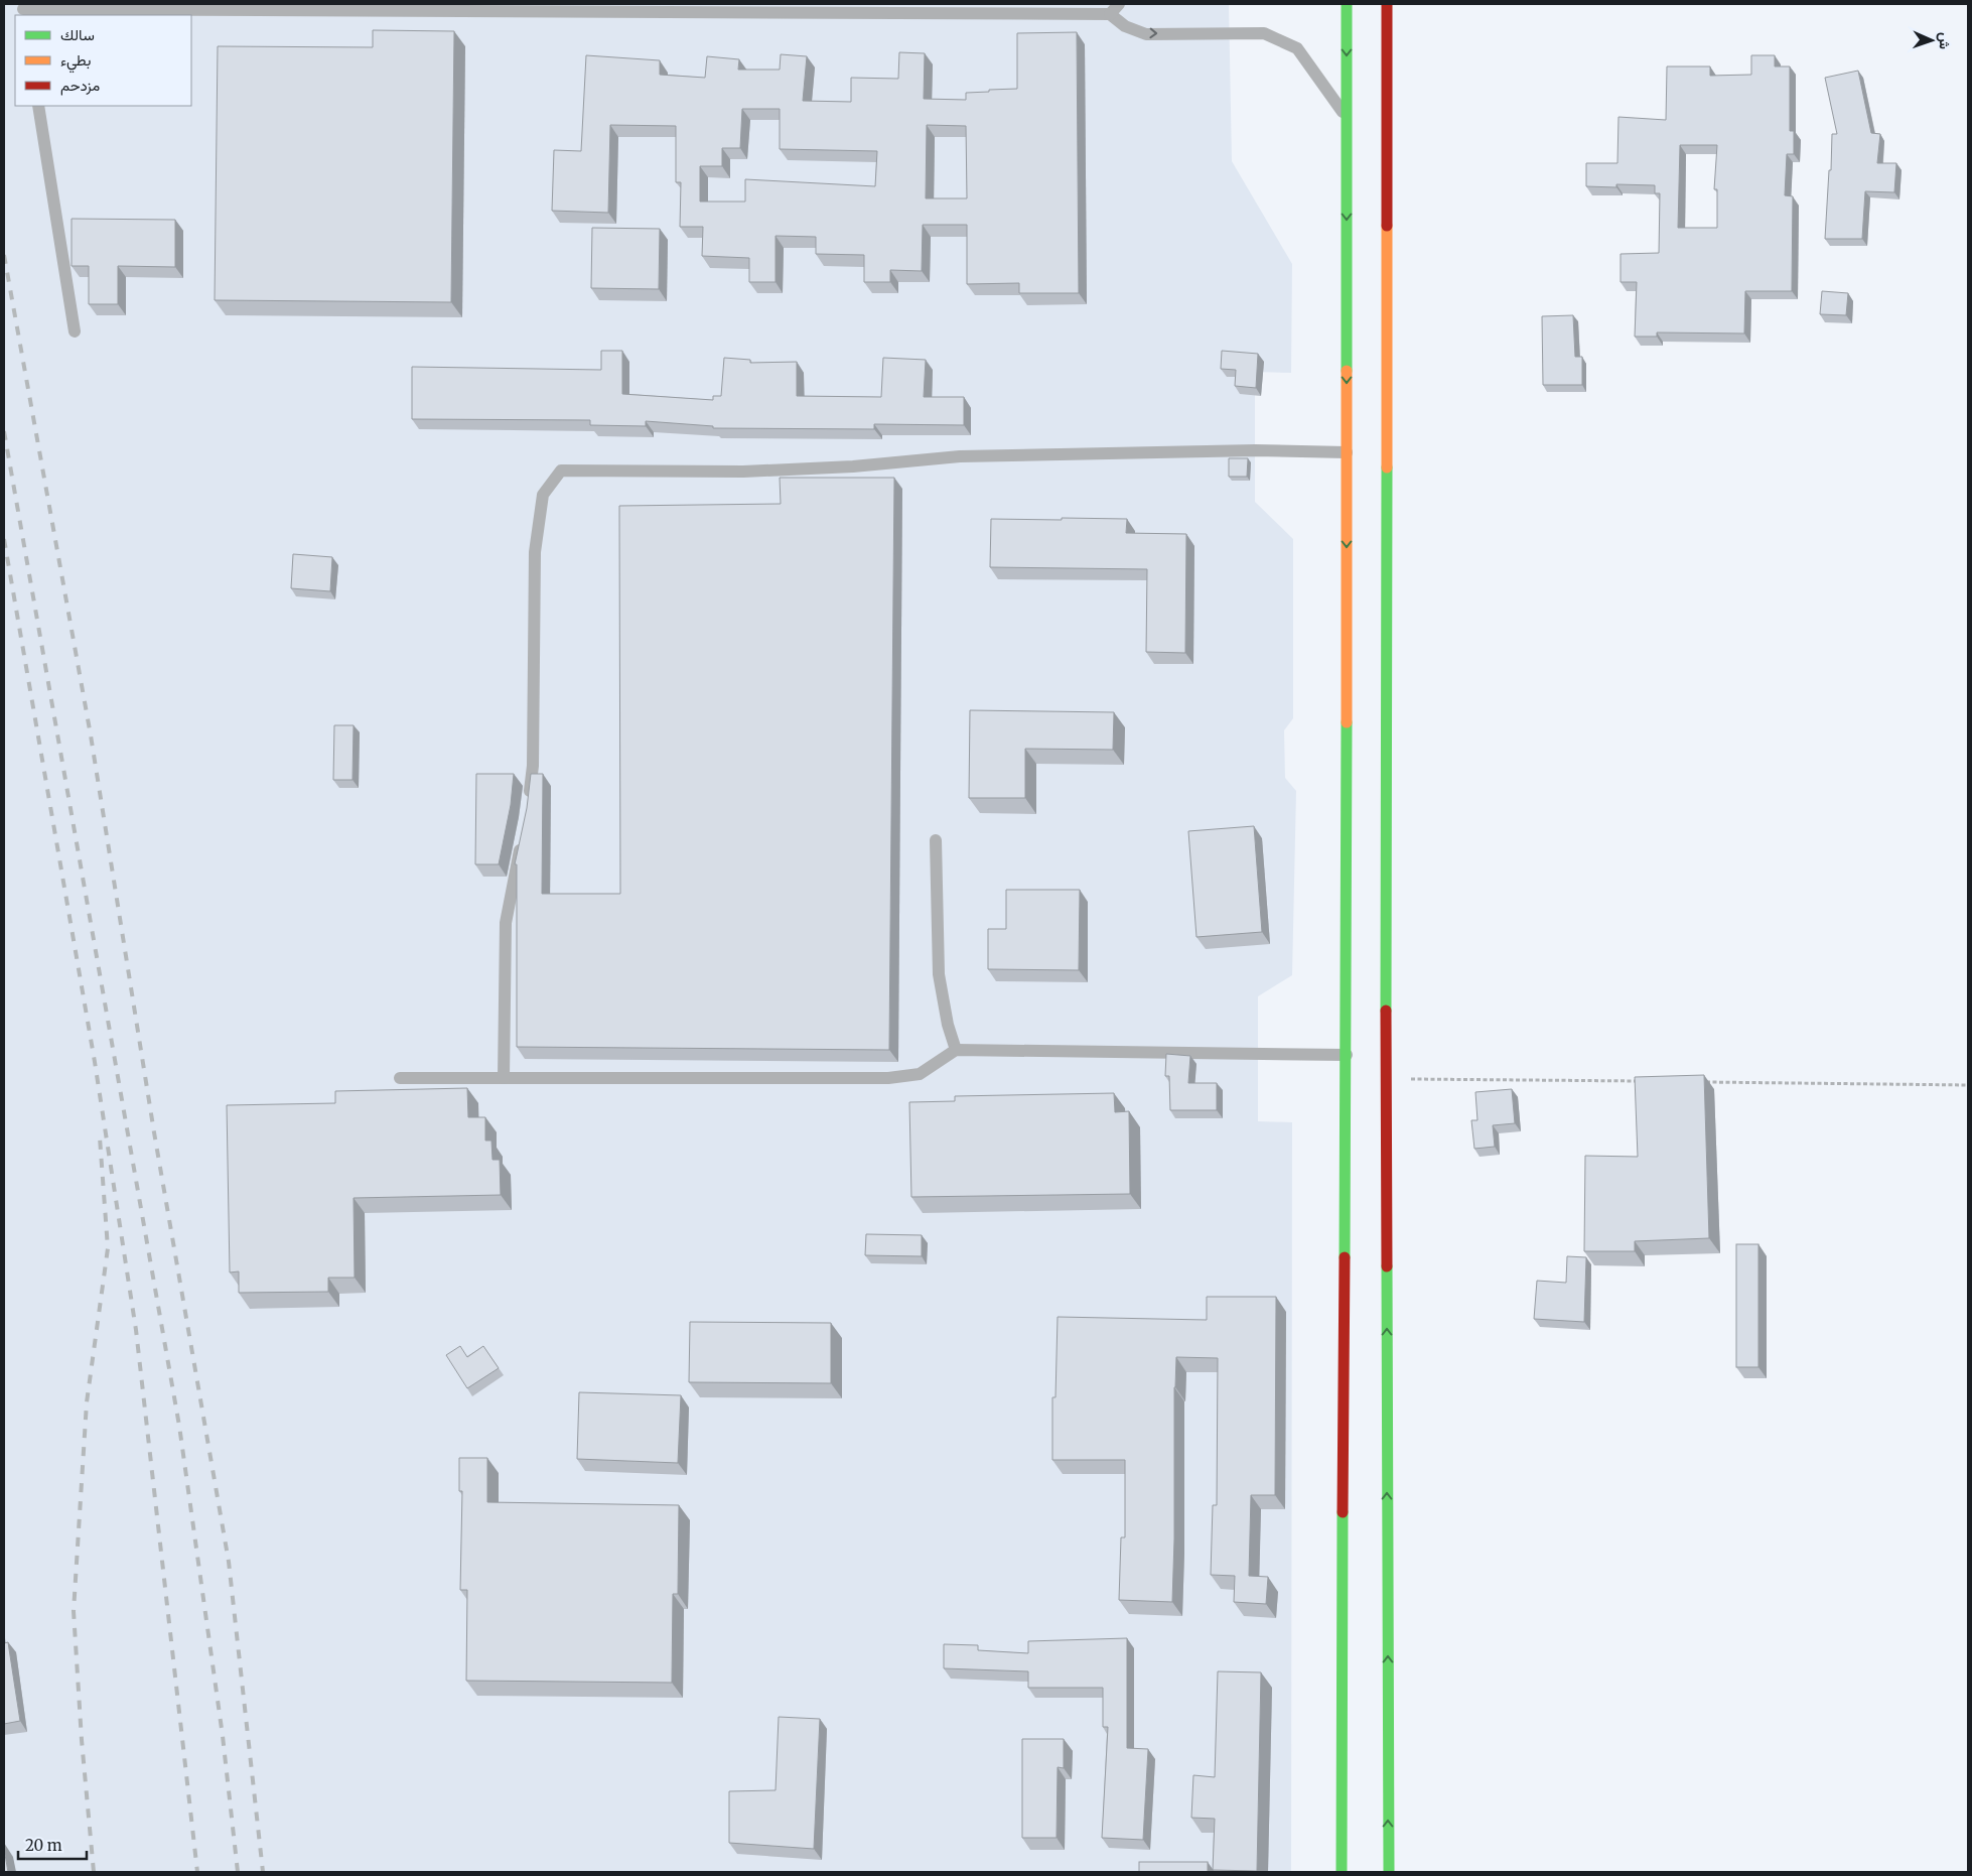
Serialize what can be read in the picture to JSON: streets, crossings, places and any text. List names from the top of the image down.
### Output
{
  "legend": ["سالك", "بطيء", "مزدحم"],
  "scale_bar": "20 m",
  "north": "right"
}
